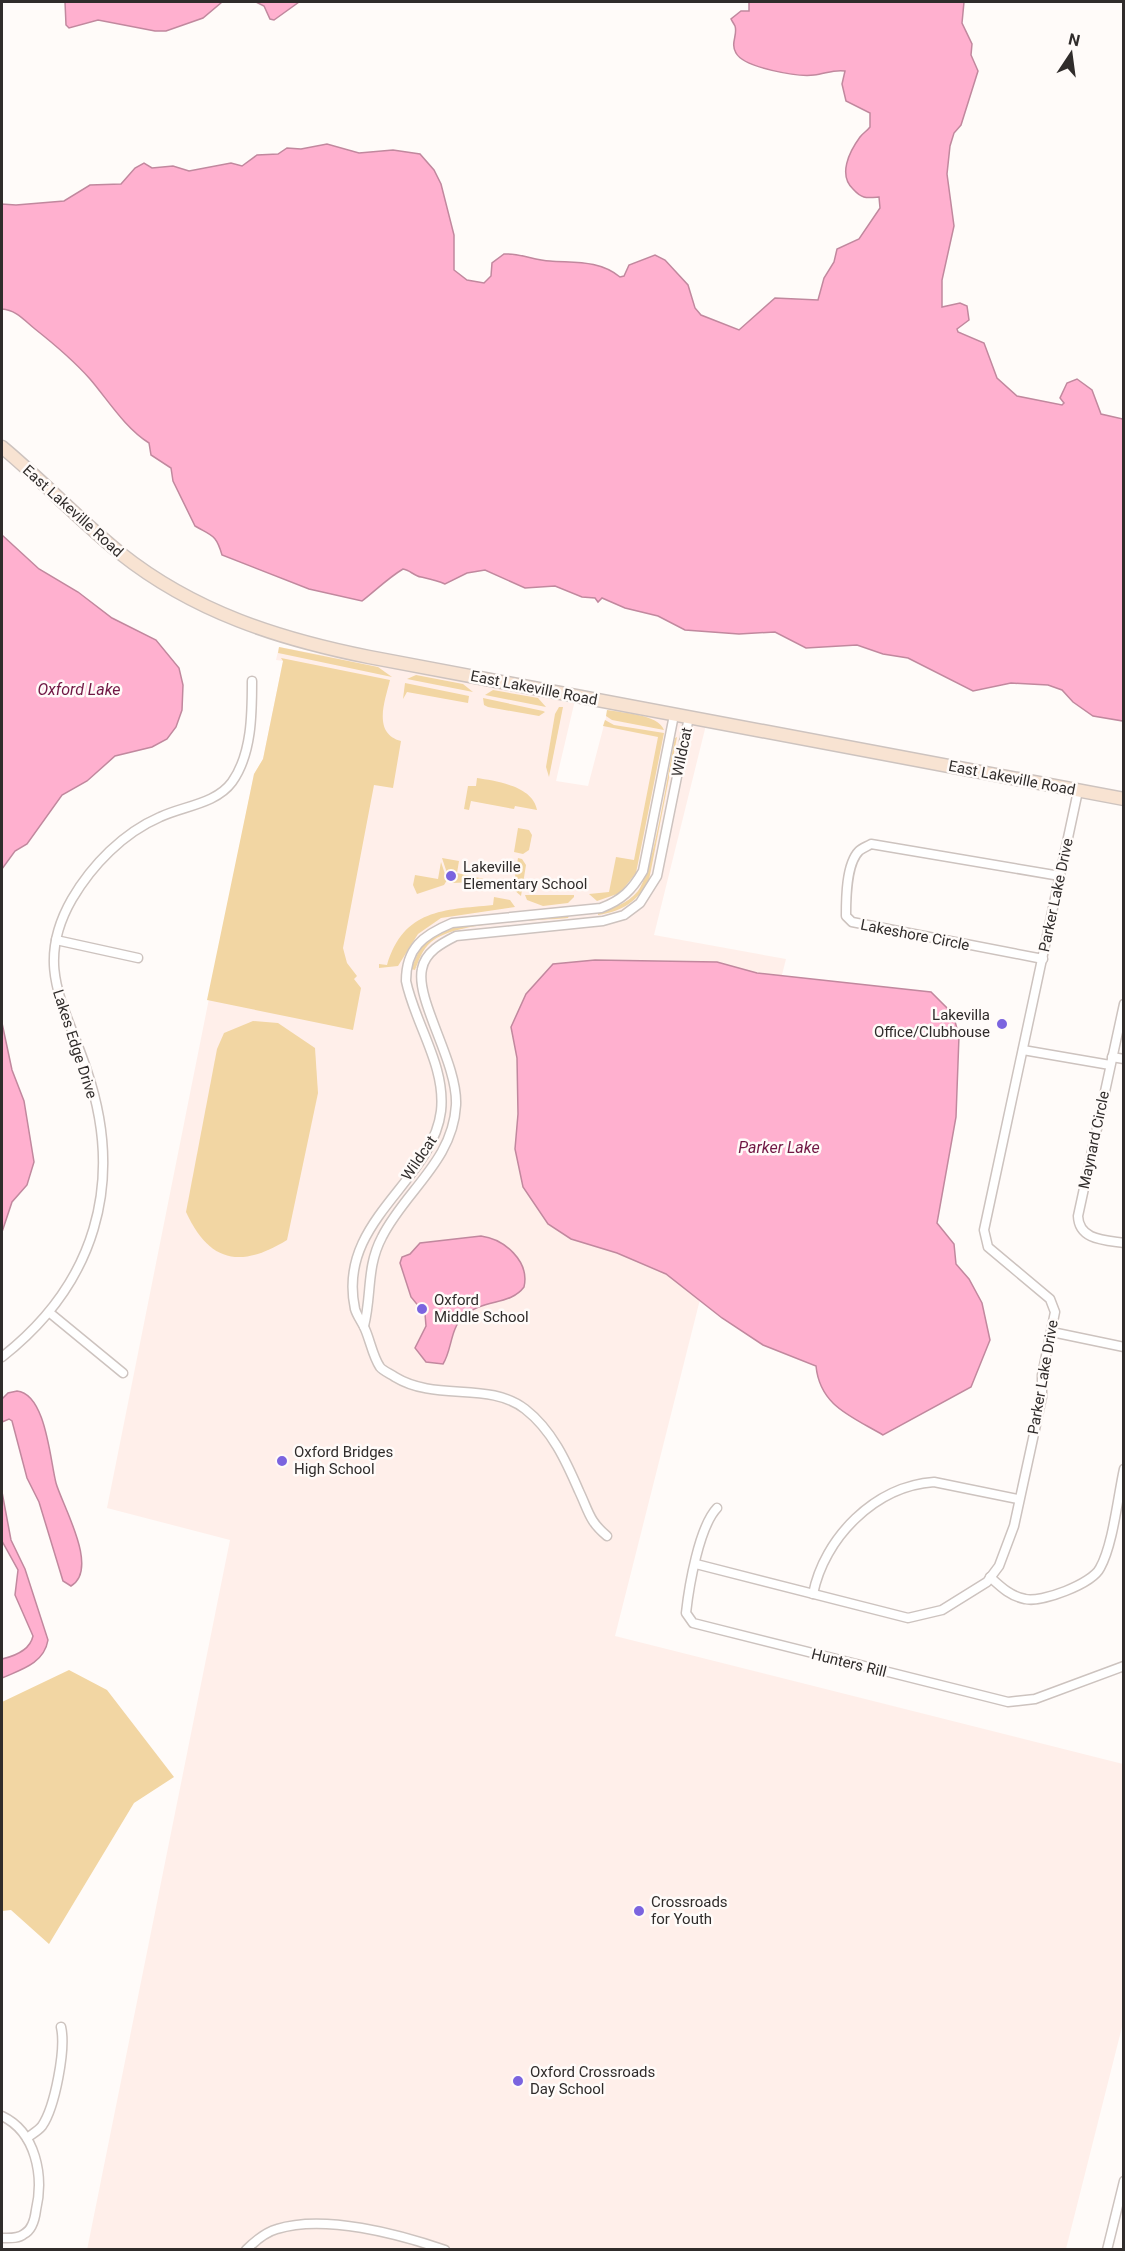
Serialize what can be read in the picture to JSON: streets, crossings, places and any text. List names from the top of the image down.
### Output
{
  "streets": {
    "main road": ["East Lakeville Road"],
    "street": [
      "Wildcat",
      "Parker Lake Drive",
      "Lakeshore Circle",
      "Lakes Edge Drive",
      "Maynard Circle",
      "Hunters Rill"
    ]
  },
  "crossings": [
    ["East Lakeville Road", "Wildcat"],
    ["East Lakeville Road", "Parker Lake Drive"],
    ["Parker Lake Drive", "Lakeshore Circle"],
    ["Parker Lake Drive", "Hunters Rill"]
  ],
  "water": ["Oxford Lake", "Parker Lake"],
  "places": [
    "Lakeville Elementary School",
    "Lakevilla Office/Clubhouse",
    "Oxford Middle School",
    "Oxford Bridges High School",
    "Crossroads for Youth",
    "Oxford Crossroads Day School"
  ],
  "north": "top"
}
